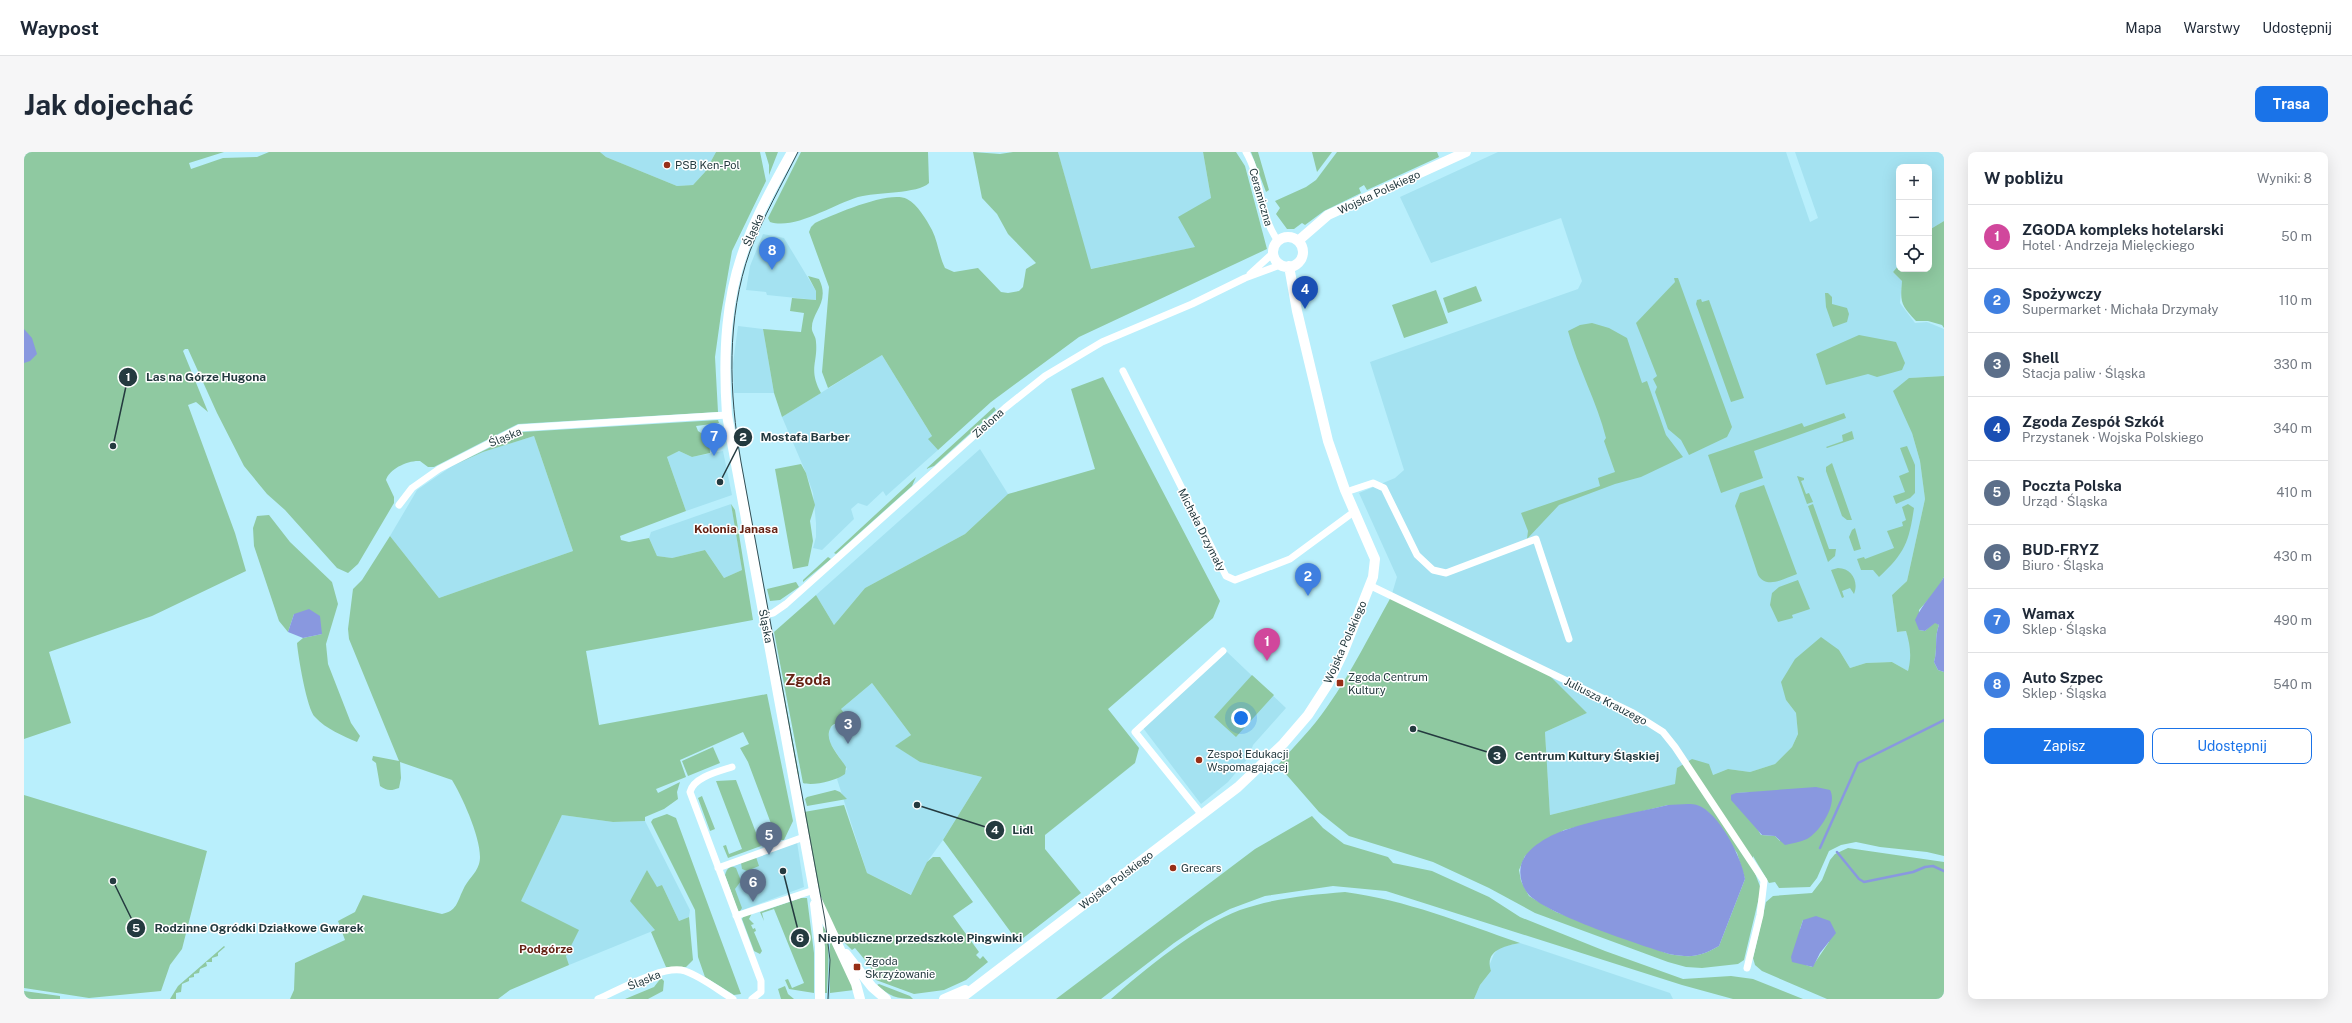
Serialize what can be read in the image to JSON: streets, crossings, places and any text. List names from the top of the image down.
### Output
{
  "streets": {
    "street": [
      "Wojska Polskiego",
      "Ceramiczna",
      "Śląska",
      "Zielona",
      "Michała Drzymały",
      "Juliusza Krauzego"
    ]
  },
  "crossings": [
    ["Wojska Polskiego", "Ceramiczna"],
    ["Wojska Polskiego", "Zielona"],
    ["Wojska Polskiego", "Michała Drzymały"],
    ["Wojska Polskiego", "Juliusza Krauzego"],
    ["Ceramiczna", "Zielona"],
    ["Śląska", "Zielona"]
  ],
  "districts": ["Kolonia Janasa", "Zgoda", "Podgórze"],
  "places": {
    "other": [
      "PSB Ken-Pol",
      "Las na Górze Hugona",
      "Mostafa Barber",
      "Centrum Kultury Śląskiej",
      "Zespoł Edukacji Wspomagającej",
      "Lidl",
      "Grecars",
      "Niepubliczne przedszkole Pingwinki",
      "Rodzinne Ogródki Działkowe Gwarek"
    ],
    "transit": ["Zgoda Centrum Kultury", "Zgoda Skrzyżowanie"]
  },
  "page": {
    "header": "Waypost",
    "nav": ["Mapa", "Warstwy", "Udostępnij"],
    "buttons": [
      "Trasa",
      ["Zapisz", "Udostępnij"]
    ],
    "title": "Jak dojechać",
    "heading": ["W pobliżu", "Wyniki: 8"],
    "map_buttons": ["+", "−"],
    "list": [
      {
        "mark": "1",
        "name": "ZGODA kompleks hotelarski",
        "note": "Hotel · Andrzeja Mielęckiego",
        "value": "50 m"
      },
      {
        "mark": "2",
        "name": "Spożywczy",
        "note": "Supermarket · Michała Drzymały",
        "value": "110 m"
      },
      {
        "mark": "3",
        "name": "Shell",
        "note": "Stacja paliw · Śląska",
        "value": "330 m"
      },
      {
        "mark": "4",
        "name": "Zgoda Zespół Szkół",
        "note": "Przystanek · Wojska Polskiego",
        "value": "340 m"
      },
      {
        "mark": "5",
        "name": "Poczta Polska",
        "note": "Urząd · Śląska",
        "value": "410 m"
      },
      {
        "mark": "6",
        "name": "BUD-FRYZ",
        "note": "Biuro · Śląska",
        "value": "430 m"
      },
      {
        "mark": "7",
        "name": "Wamax",
        "note": "Sklep · Śląska",
        "value": "490 m"
      },
      {
        "mark": "8",
        "name": "Auto Szpec",
        "note": "Sklep · Śląska",
        "value": "540 m"
      }
    ],
    "pins": [
      "8",
      "4",
      "7",
      "2",
      "1",
      "3",
      "5",
      "6"
    ]
  }
}
